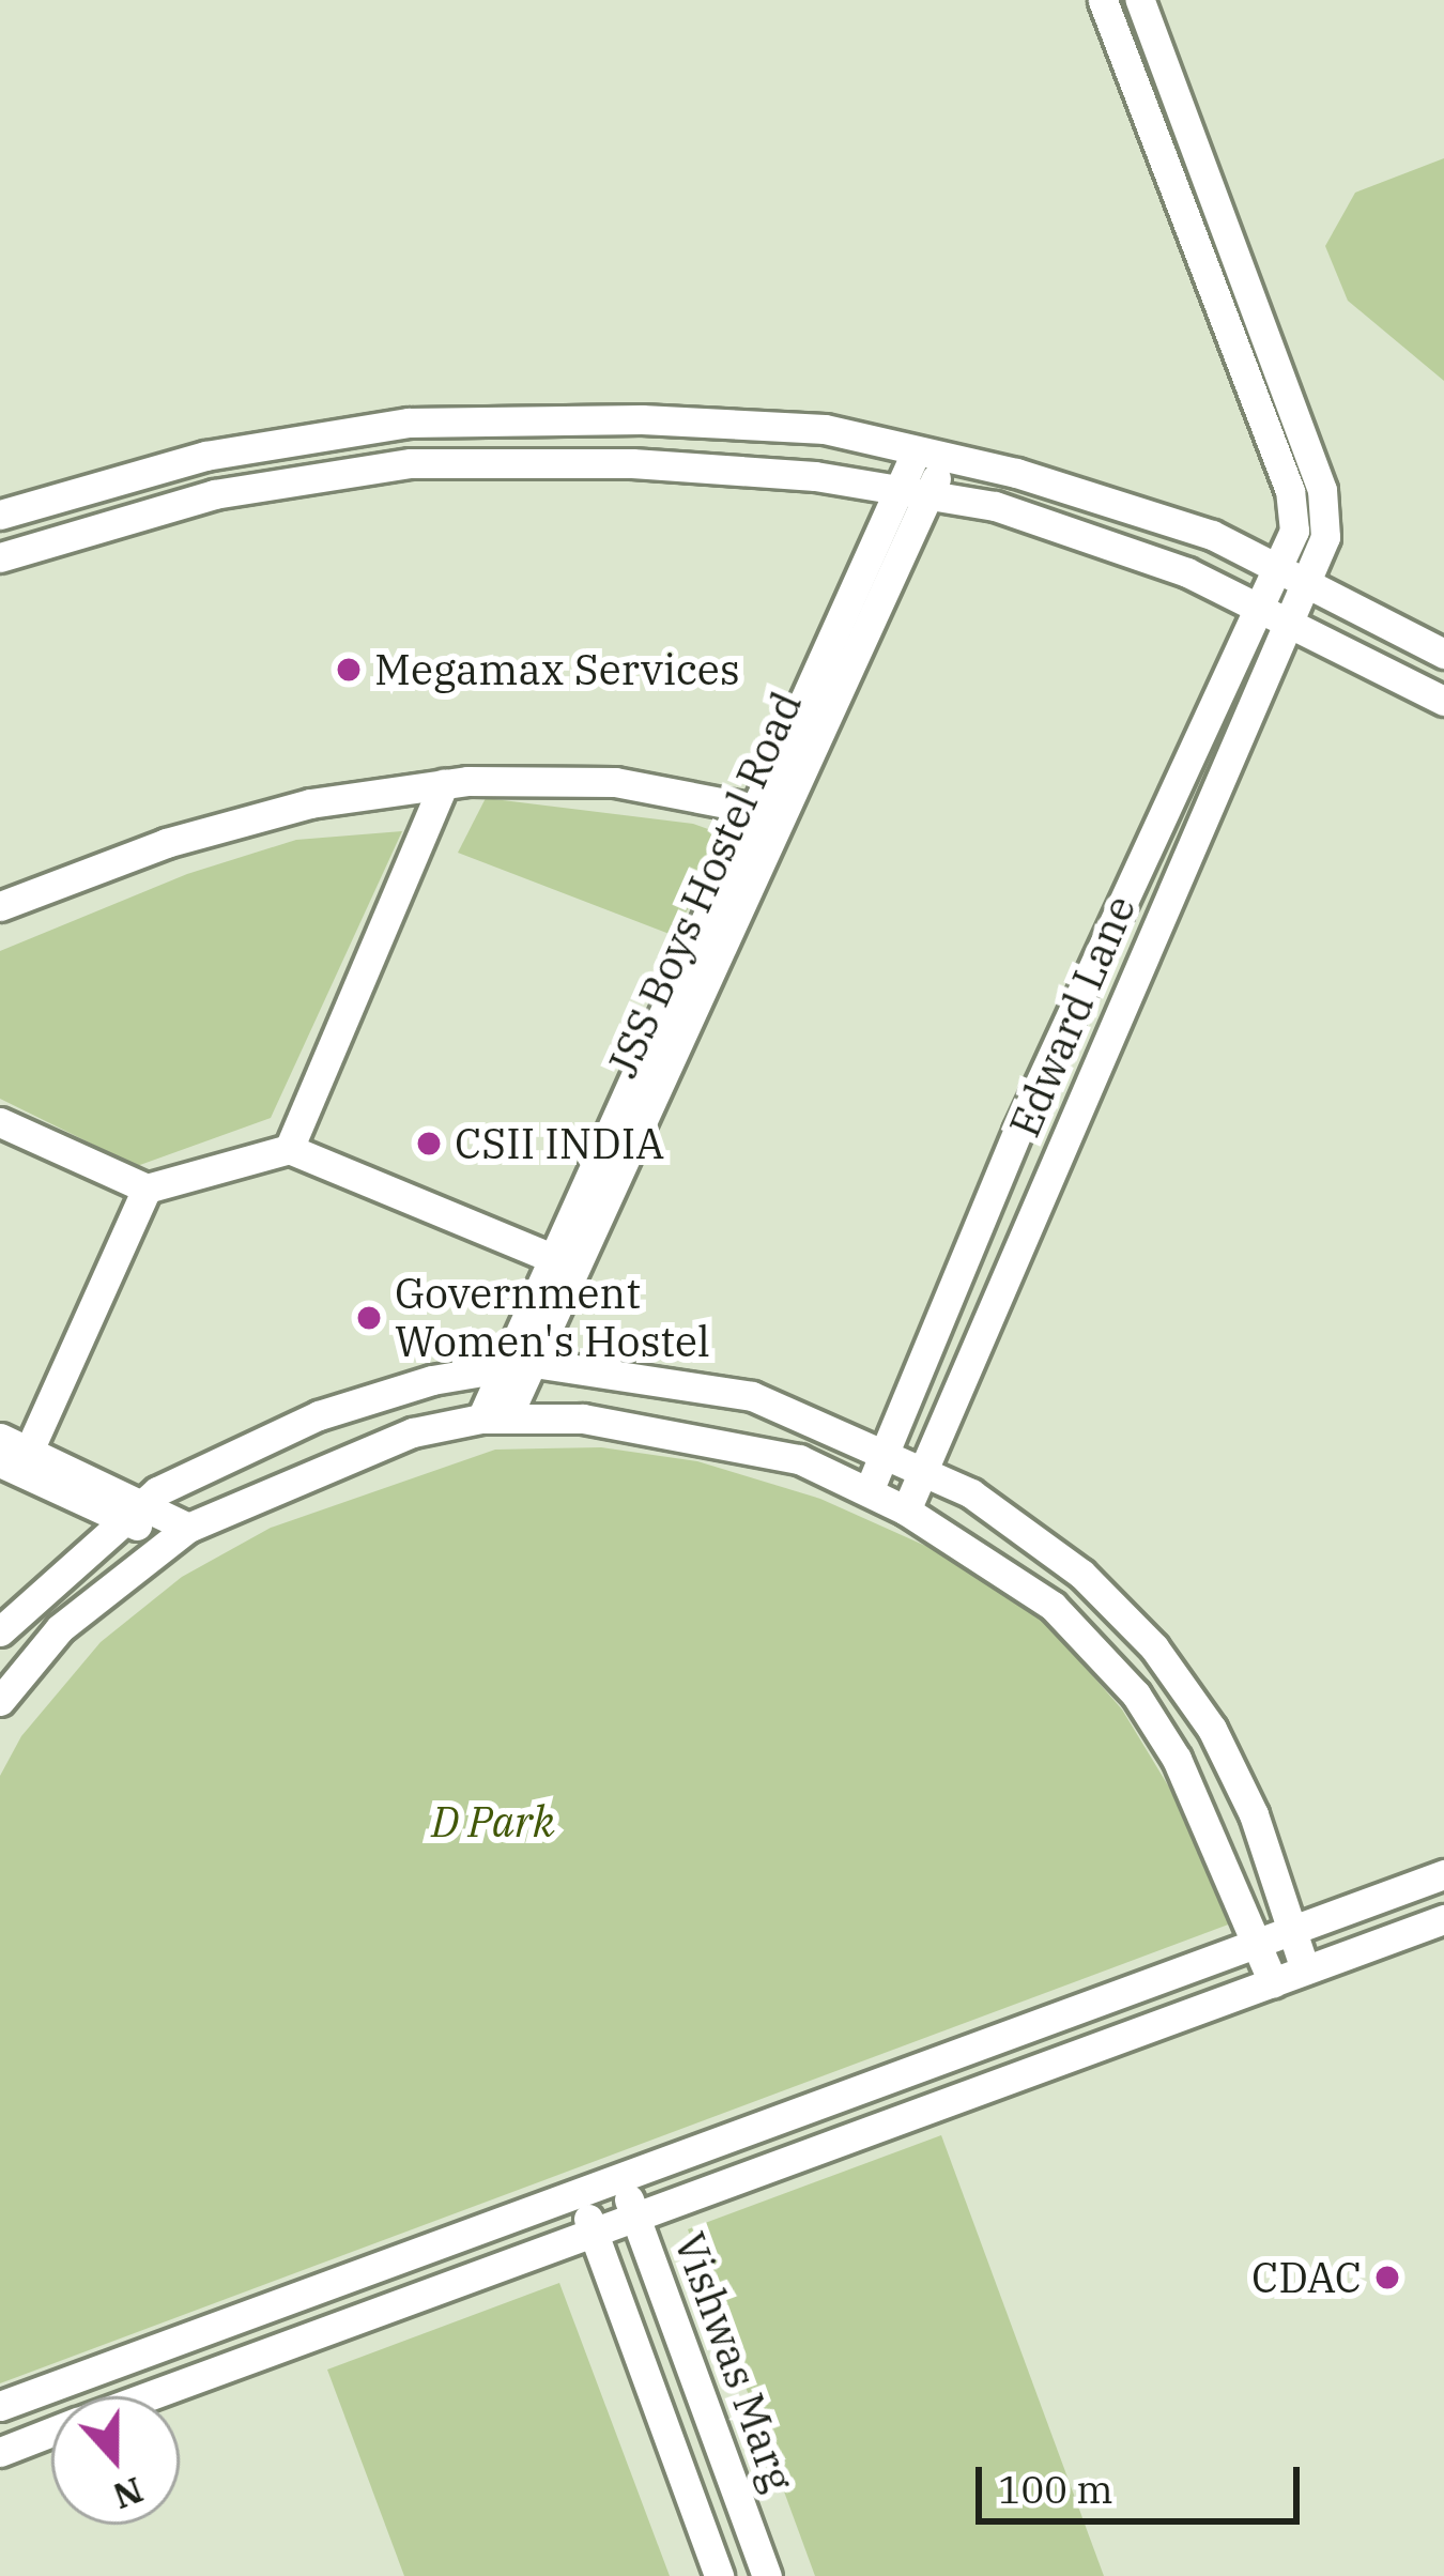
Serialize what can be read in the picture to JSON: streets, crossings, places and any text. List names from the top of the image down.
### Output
{
  "streets": {
    "street": ["JSS Boys Hostel Road", "Edward Lane", "Vishwas Marg"]
  },
  "parks": ["D Park"],
  "places": [
    "Megamax Services",
    "CSII INDIA",
    "Government Women's Hostel",
    "CDAC"
  ],
  "scale_bar": "100 m",
  "north": "bottom"
}
